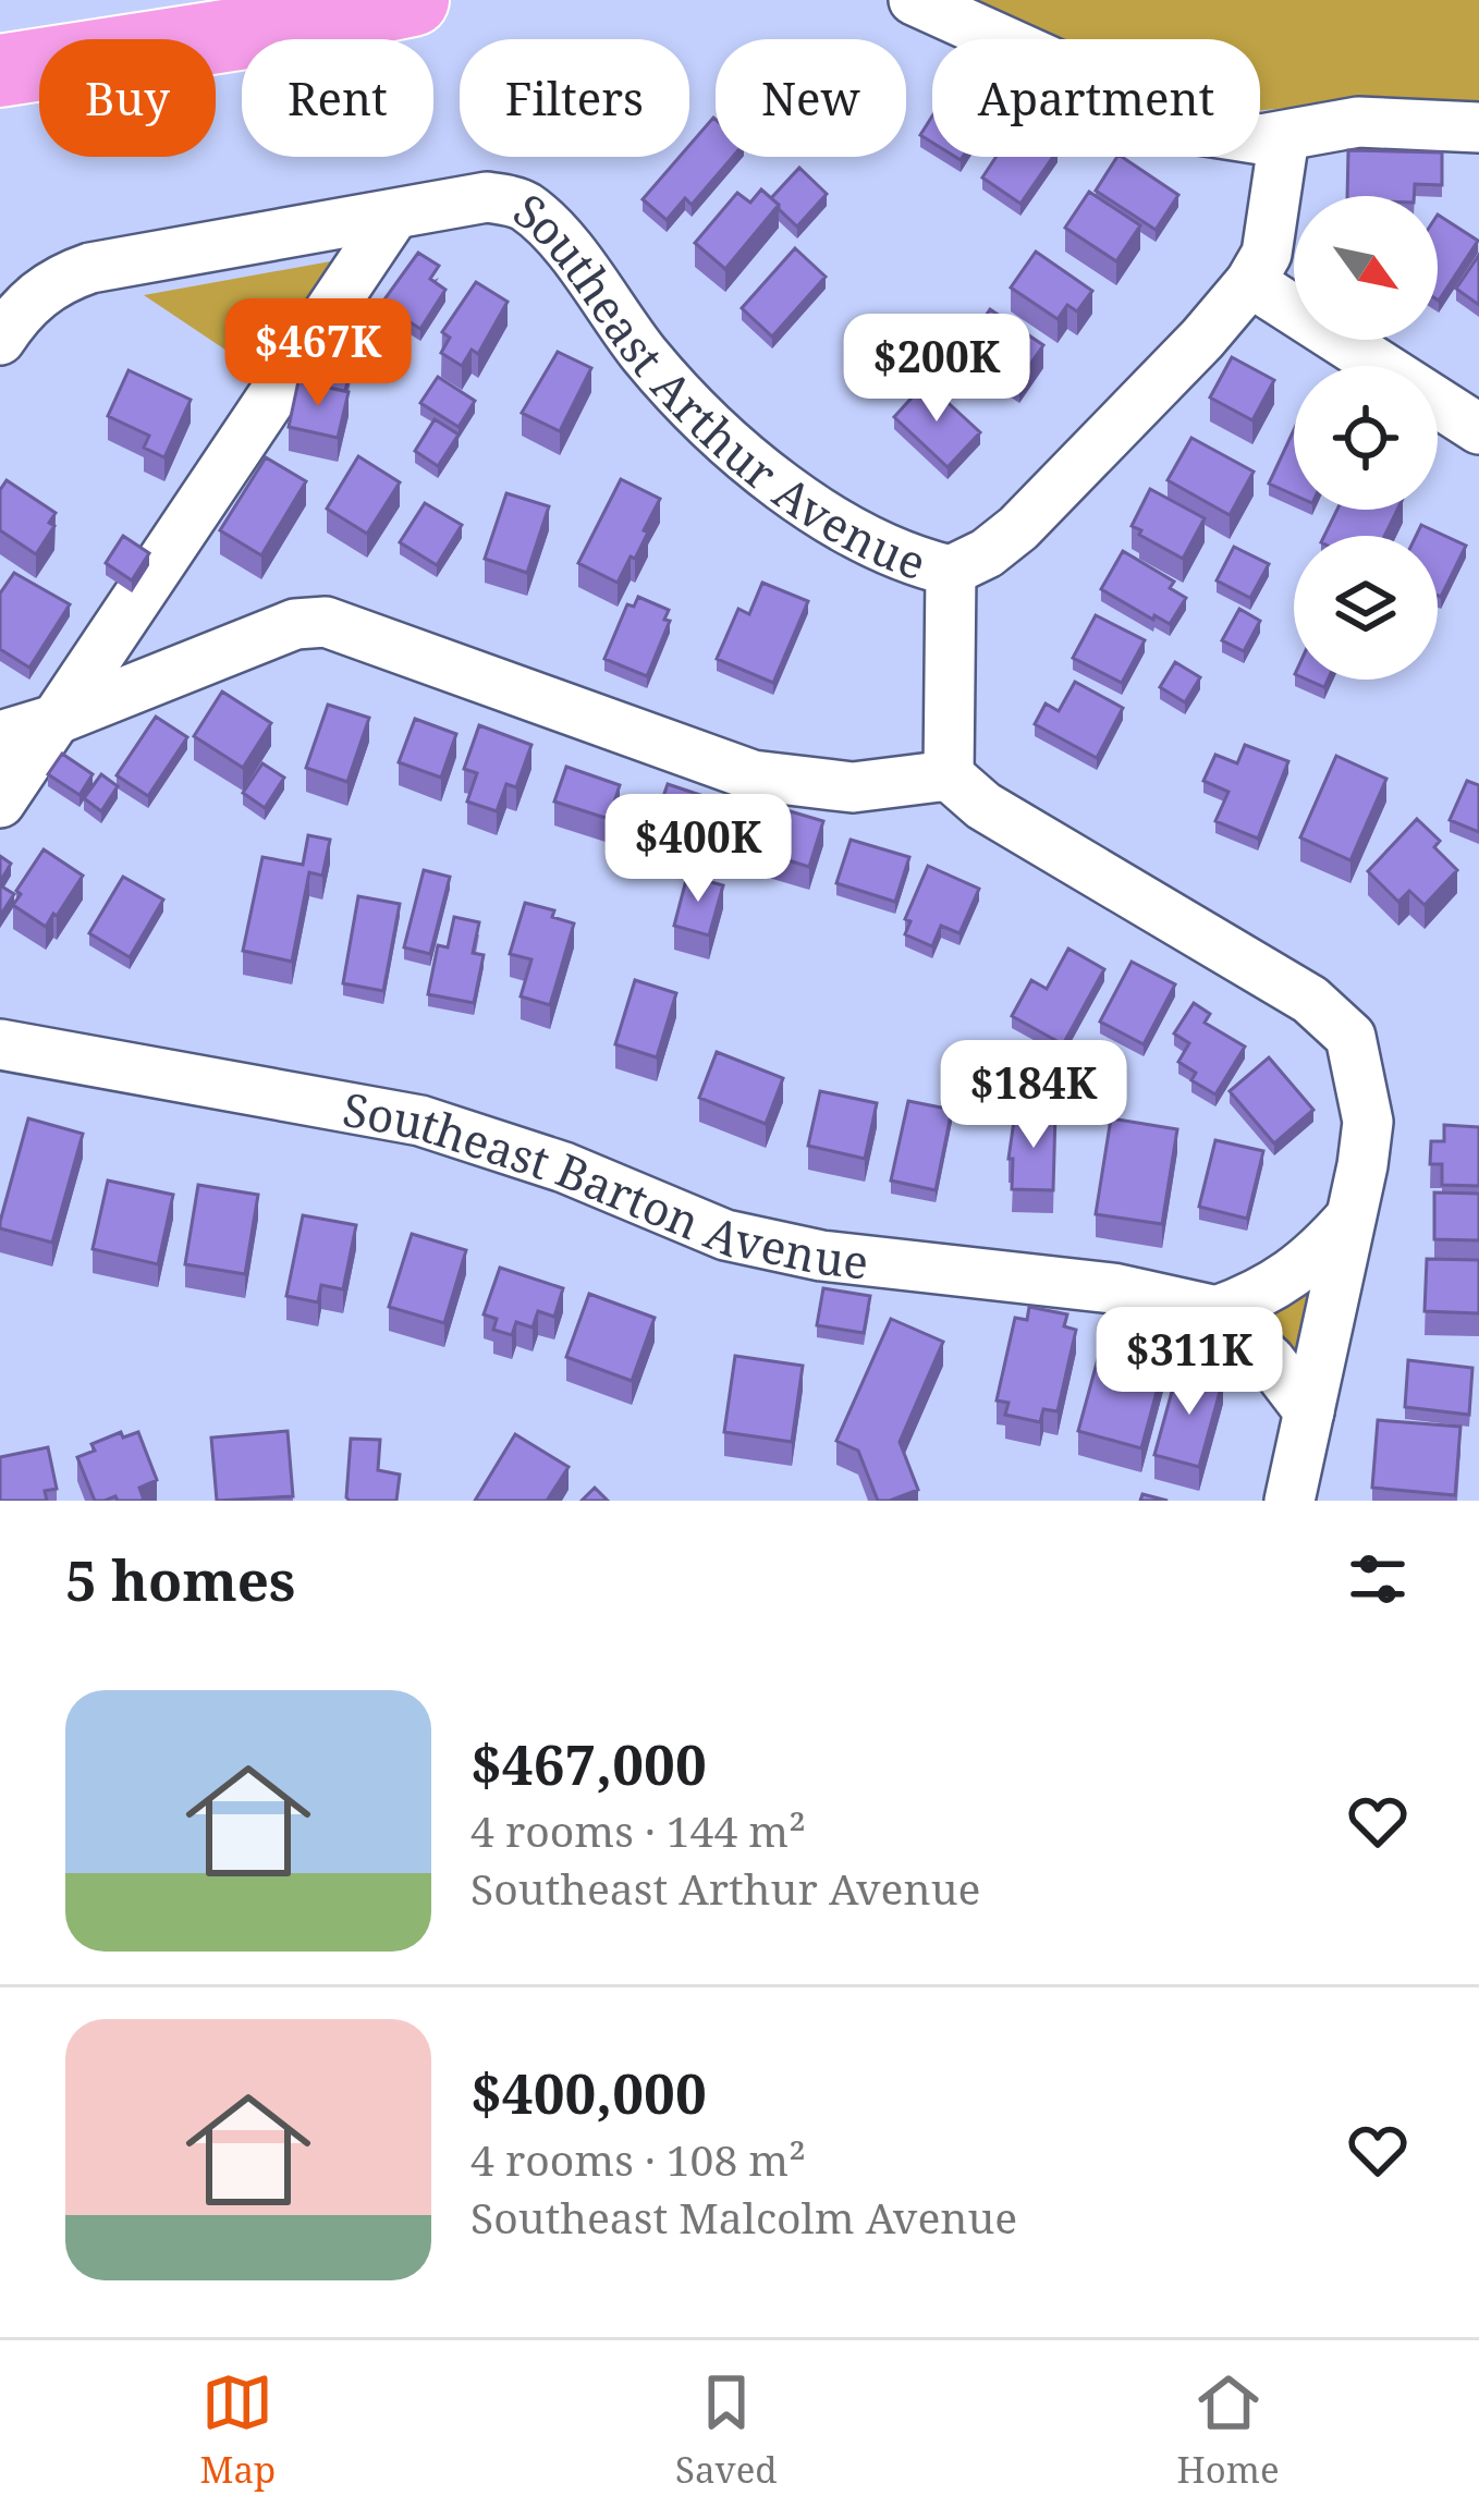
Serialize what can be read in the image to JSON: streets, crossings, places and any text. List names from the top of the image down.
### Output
{
  "streets": {
    "street": ["Southeast Arthur Avenue", "Southeast Barton Avenue"]
  },
  "north": "bottom right",
  "page": {
    "chip": [
      "Buy",
      "Rent",
      "Filters",
      "New",
      "Apartment"
    ],
    "price": [
      "$467K",
      "$200K",
      "$400K",
      "$184K",
      "$311K"
    ],
    "heading": "5 homes",
    "list": [
      {
        "name": "$467,000",
        "note": "4 rooms · 144 m² · Southeast Arthur Avenue"
      },
      {
        "name": "$400,000",
        "note": "4 rooms · 108 m² · Southeast Malcolm Avenue"
      }
    ],
    "tabs": ["Map", "Saved", "Home"]
  }
}
